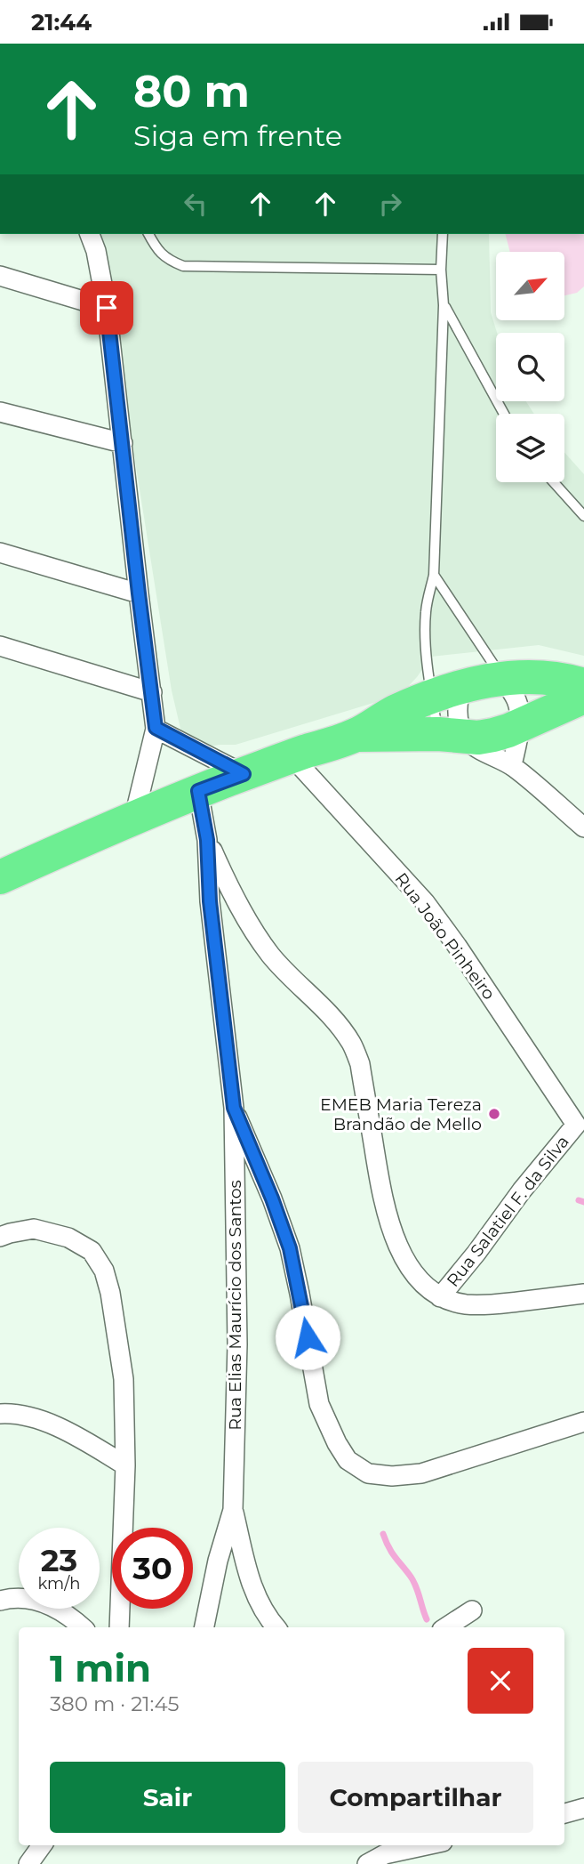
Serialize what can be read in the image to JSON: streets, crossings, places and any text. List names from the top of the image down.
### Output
{
  "streets": {
    "street": ["Rua João Pinheiro", "Rua Salatiel F. da Silva", "Rua Elias Maurício dos Santos"]
  },
  "crossings": [
    ["Rua João Pinheiro", "Rua Salatiel F. da Silva"]
  ],
  "places": ["EMEB Maria Tereza Brandão de Mello"],
  "north": "top right",
  "page": {
    "status": "21:44",
    "turn": ["80 m", "Siga em frente"],
    "speed": "23 km/h",
    "limit": "30",
    "heading": ["1 min", "380 m · 21:45"],
    "buttons": ["Sair", "Compartilhar"]
  }
}
